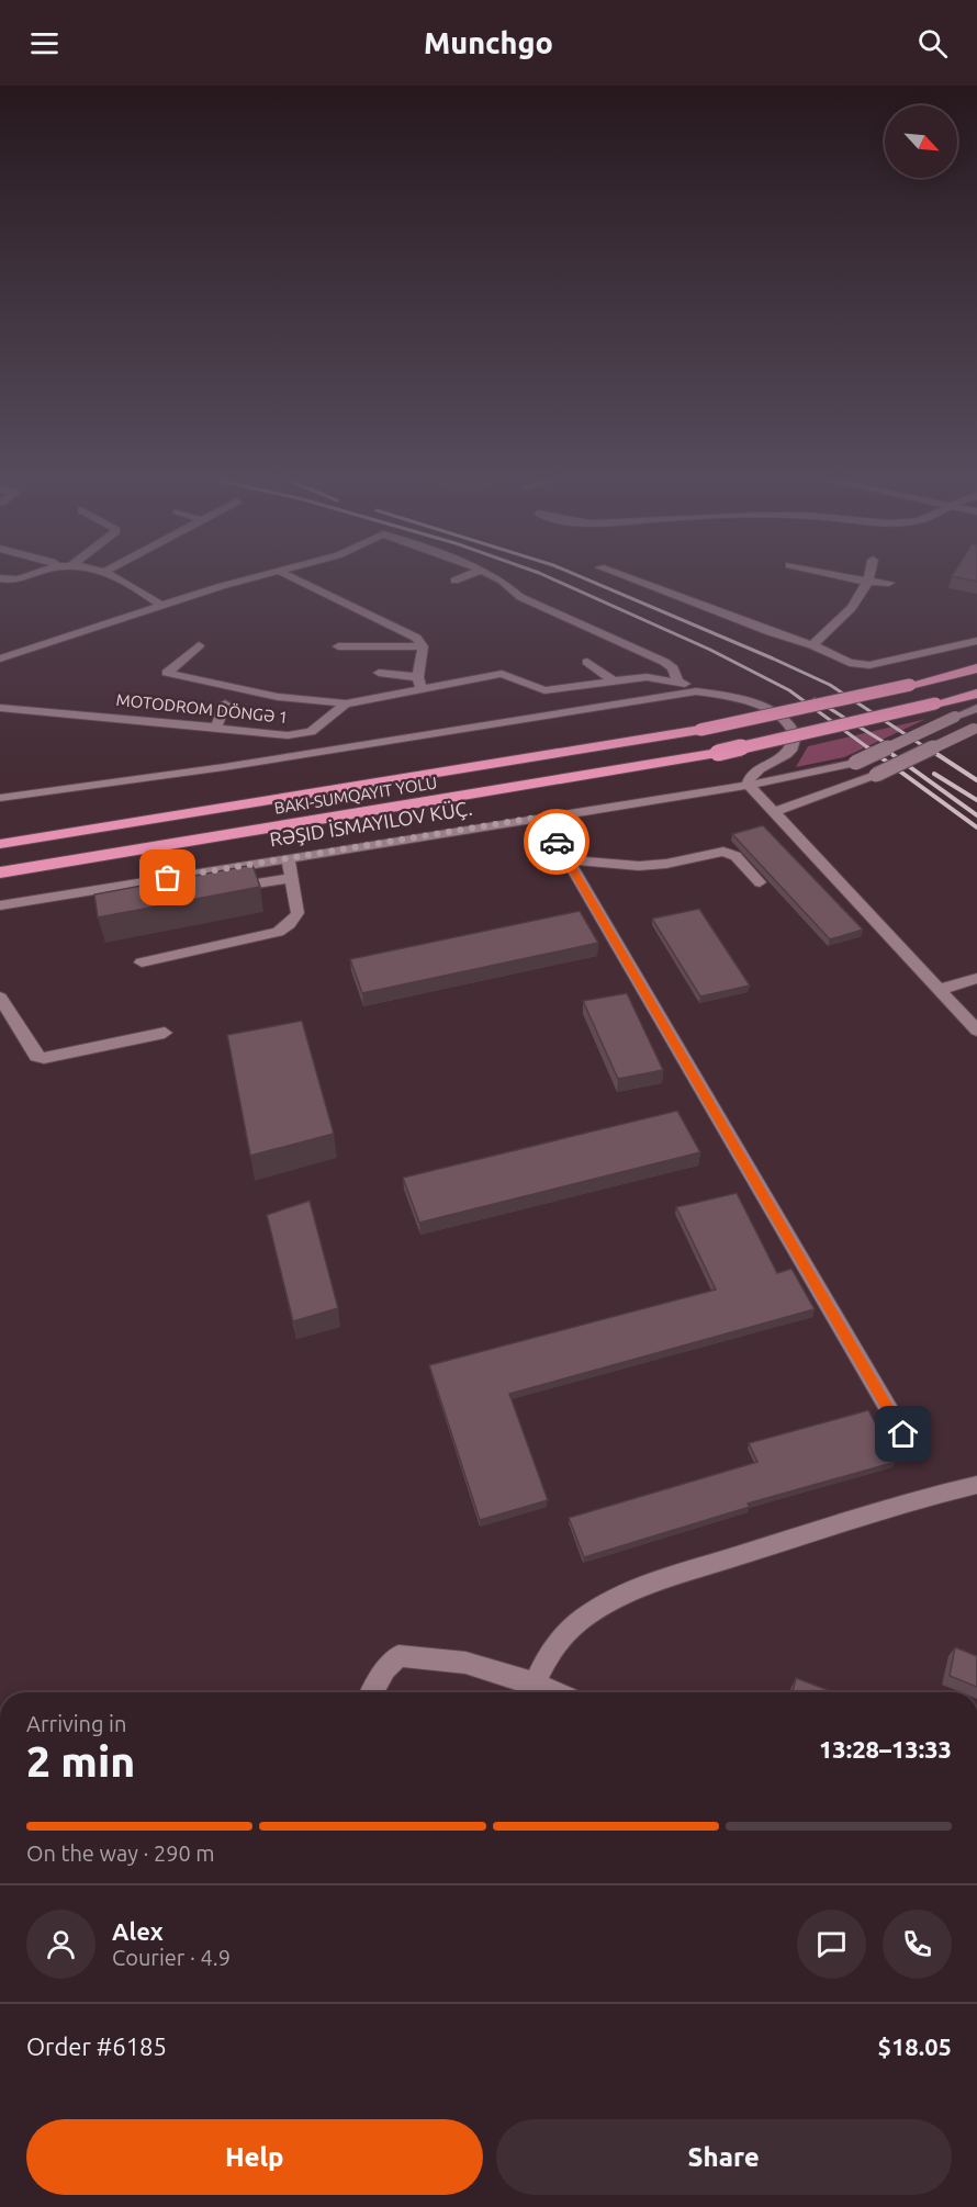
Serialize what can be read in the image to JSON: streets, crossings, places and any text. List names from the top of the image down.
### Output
{
  "streets": {
    "street": ["MOTODROM DÖNGƏ 1"]
  },
  "north": "bottom right",
  "page": {
    "header": "Munchgo",
    "heading": ["2 min", "Arriving in", "13:28–13:33"],
    "panel": [
      "Alex",
      "Courier · 4.9",
      "Order #6185",
      "$18.05"
    ],
    "bar": "On the way · 290 m",
    "buttons": ["Help", "Share"]
  }
}
